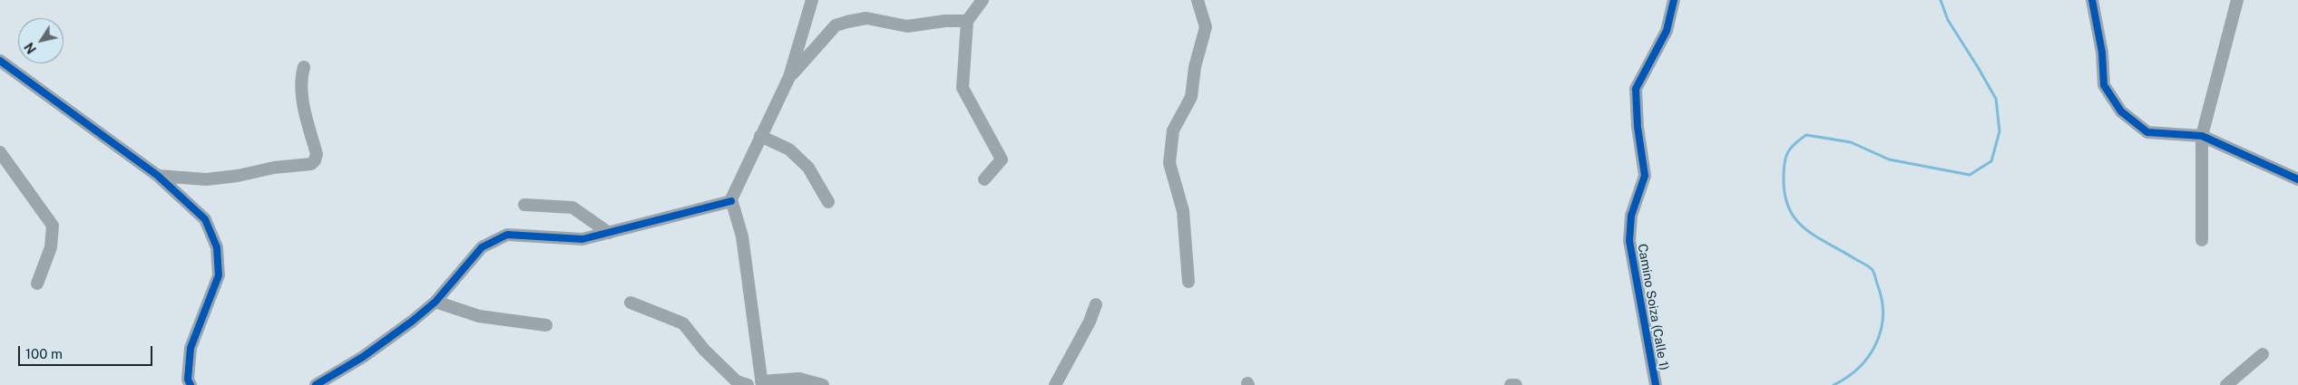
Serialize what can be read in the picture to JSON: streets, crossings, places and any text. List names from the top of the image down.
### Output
{
  "streets": {
    "street": ["Camino Soiza (Calle 1)"]
  },
  "scale_bar": "100 m",
  "north": "bottom left"
}
